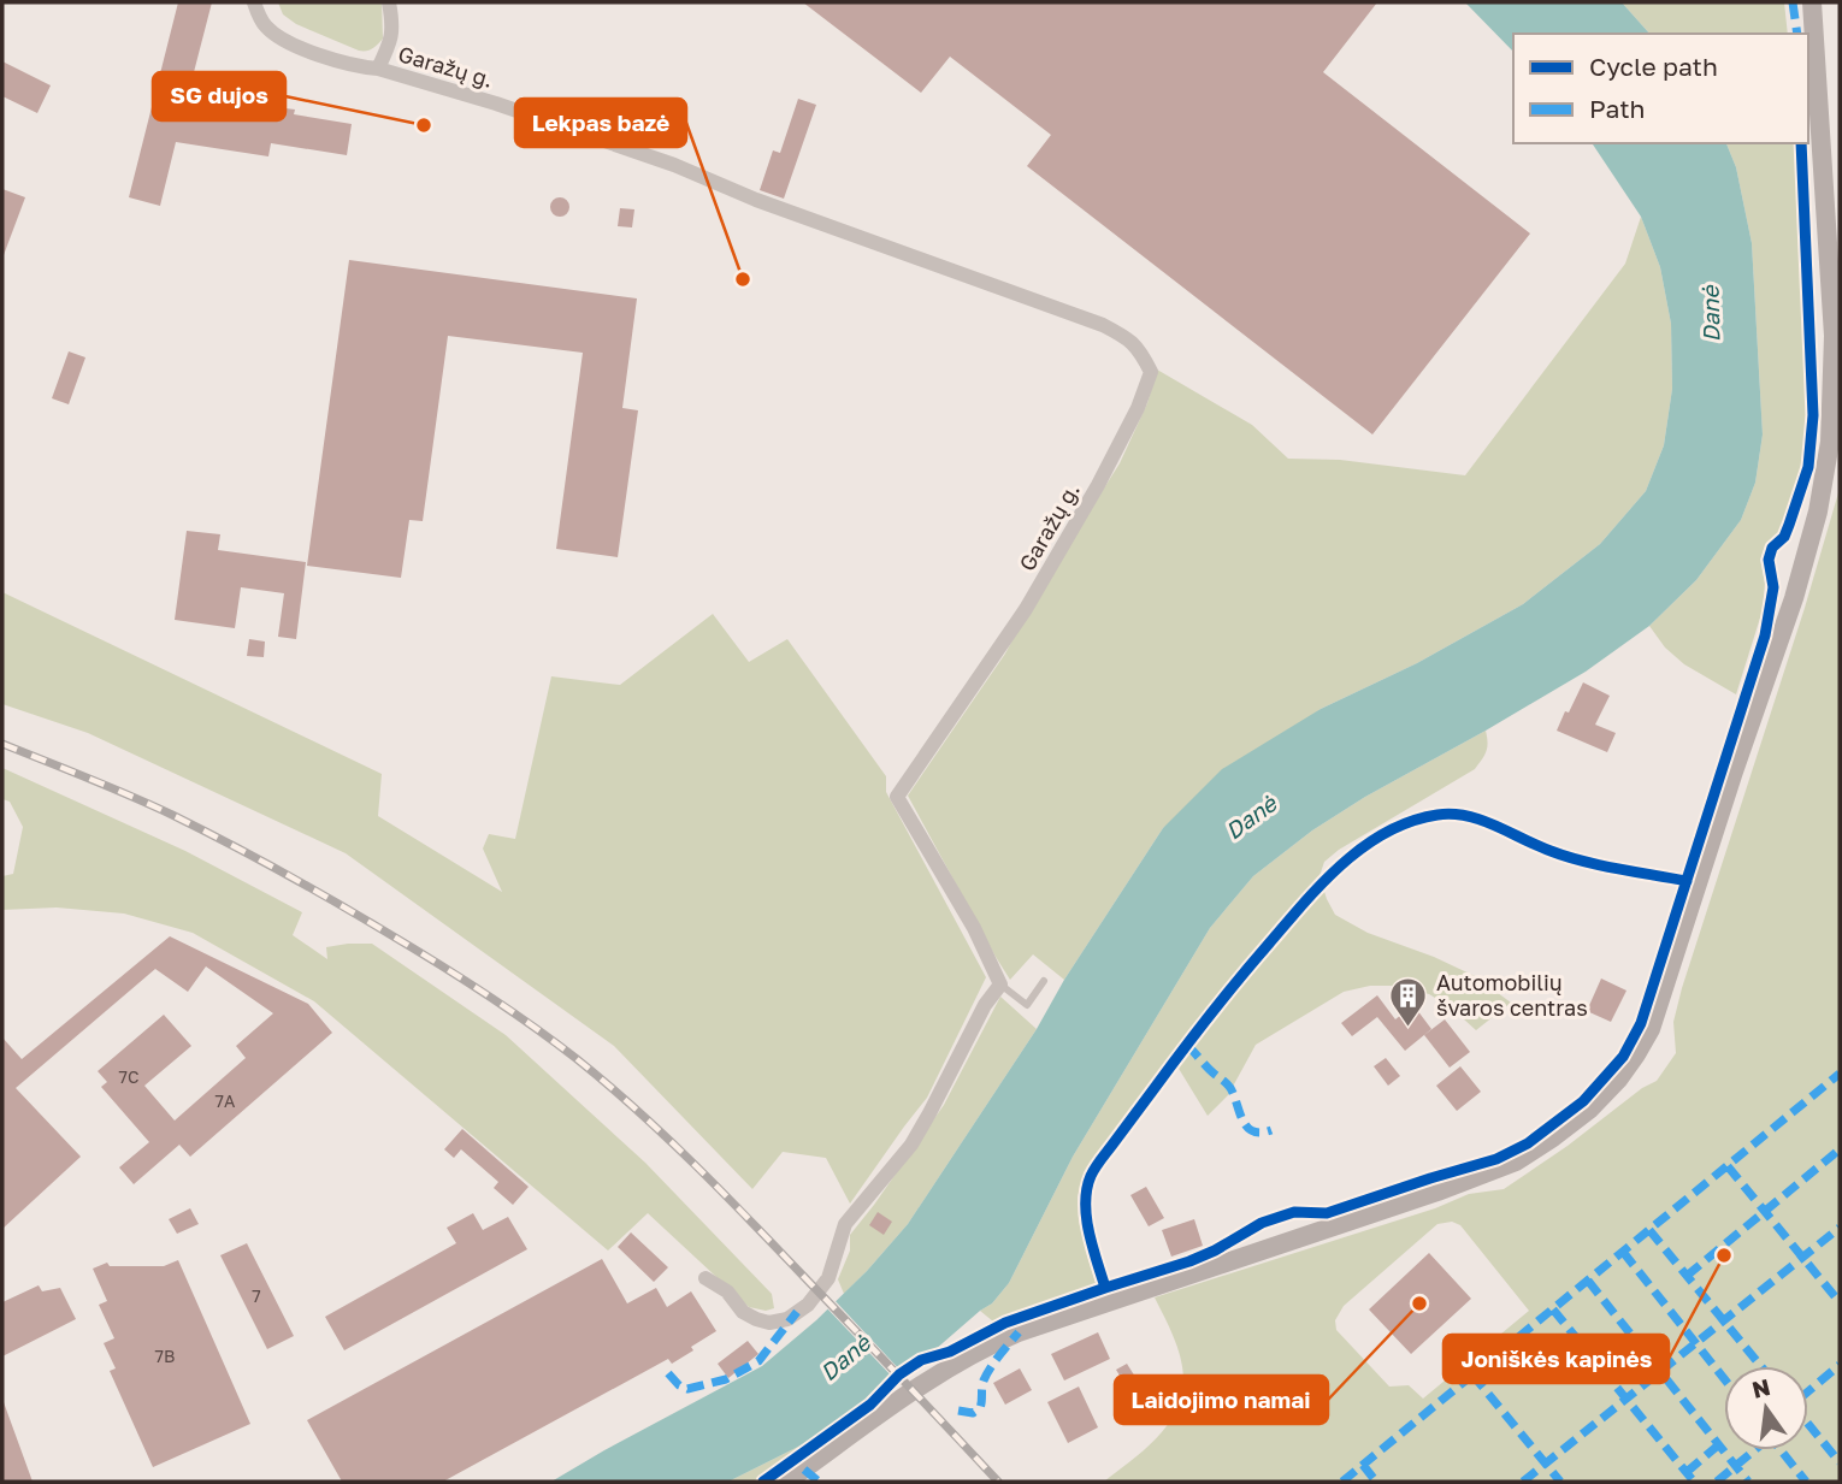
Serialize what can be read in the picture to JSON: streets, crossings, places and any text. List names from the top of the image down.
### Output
{
  "streets": {
    "street": ["Garažų g."]
  },
  "water": ["Danė"],
  "places": {
    "other": [
      "SG dujos",
      "Lekpas bazė",
      "Joniškės kapinės",
      "Laidojimo namai"
    ],
    "building": ["Automobilių švaros centras"]
  },
  "house_numbers": [
    "7C",
    "7A",
    "7",
    "7B"
  ],
  "legend": ["Cycle path", "Path"],
  "north": "top"
}
